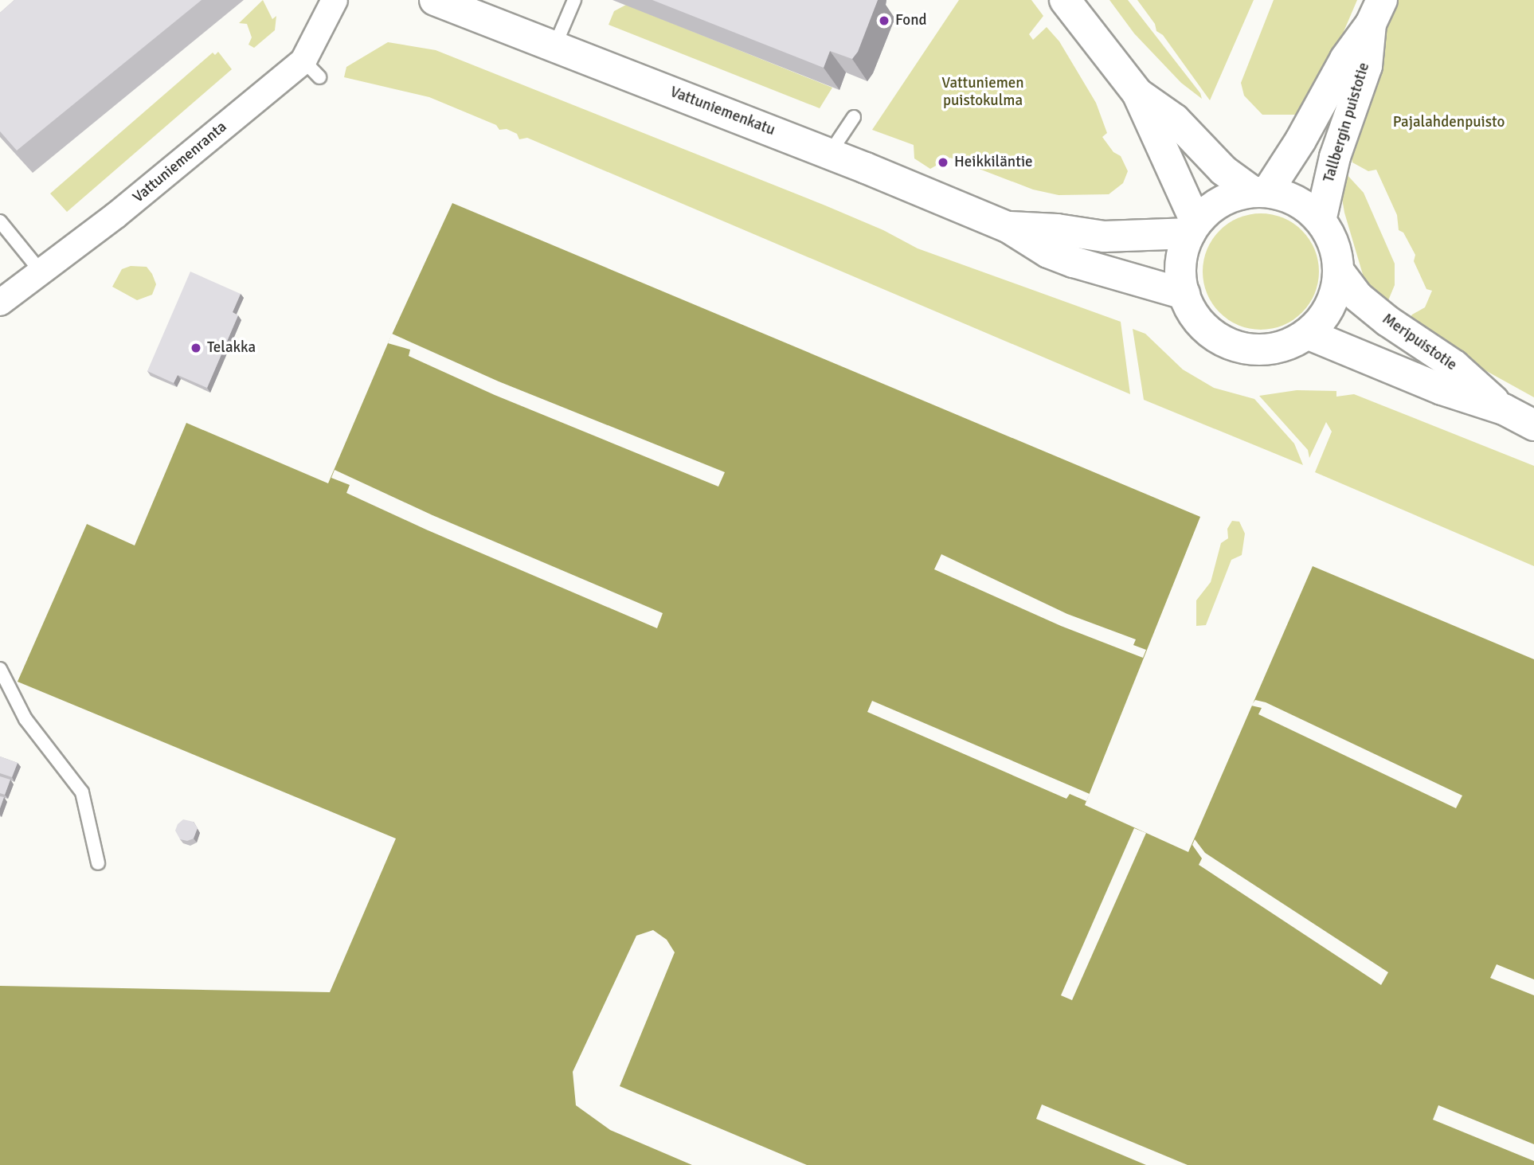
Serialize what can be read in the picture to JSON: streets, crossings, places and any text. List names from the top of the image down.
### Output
{
  "streets": {
    "street": [
      "Vattuniemenkatu",
      "Tallbergin puistotie",
      "Vattuniemenranta",
      "Meripuistotie"
    ]
  },
  "crossings": [
    ["Vattuniemenkatu", "Tallbergin puistotie"],
    ["Vattuniemenkatu", "Meripuistotie"],
    ["Tallbergin puistotie", "Meripuistotie"]
  ],
  "parks": ["Vattuniemen puistokulma", "Pajalahdenpuisto"],
  "places": ["Fond", "Heikkiläntie", "Telakka"]
}
